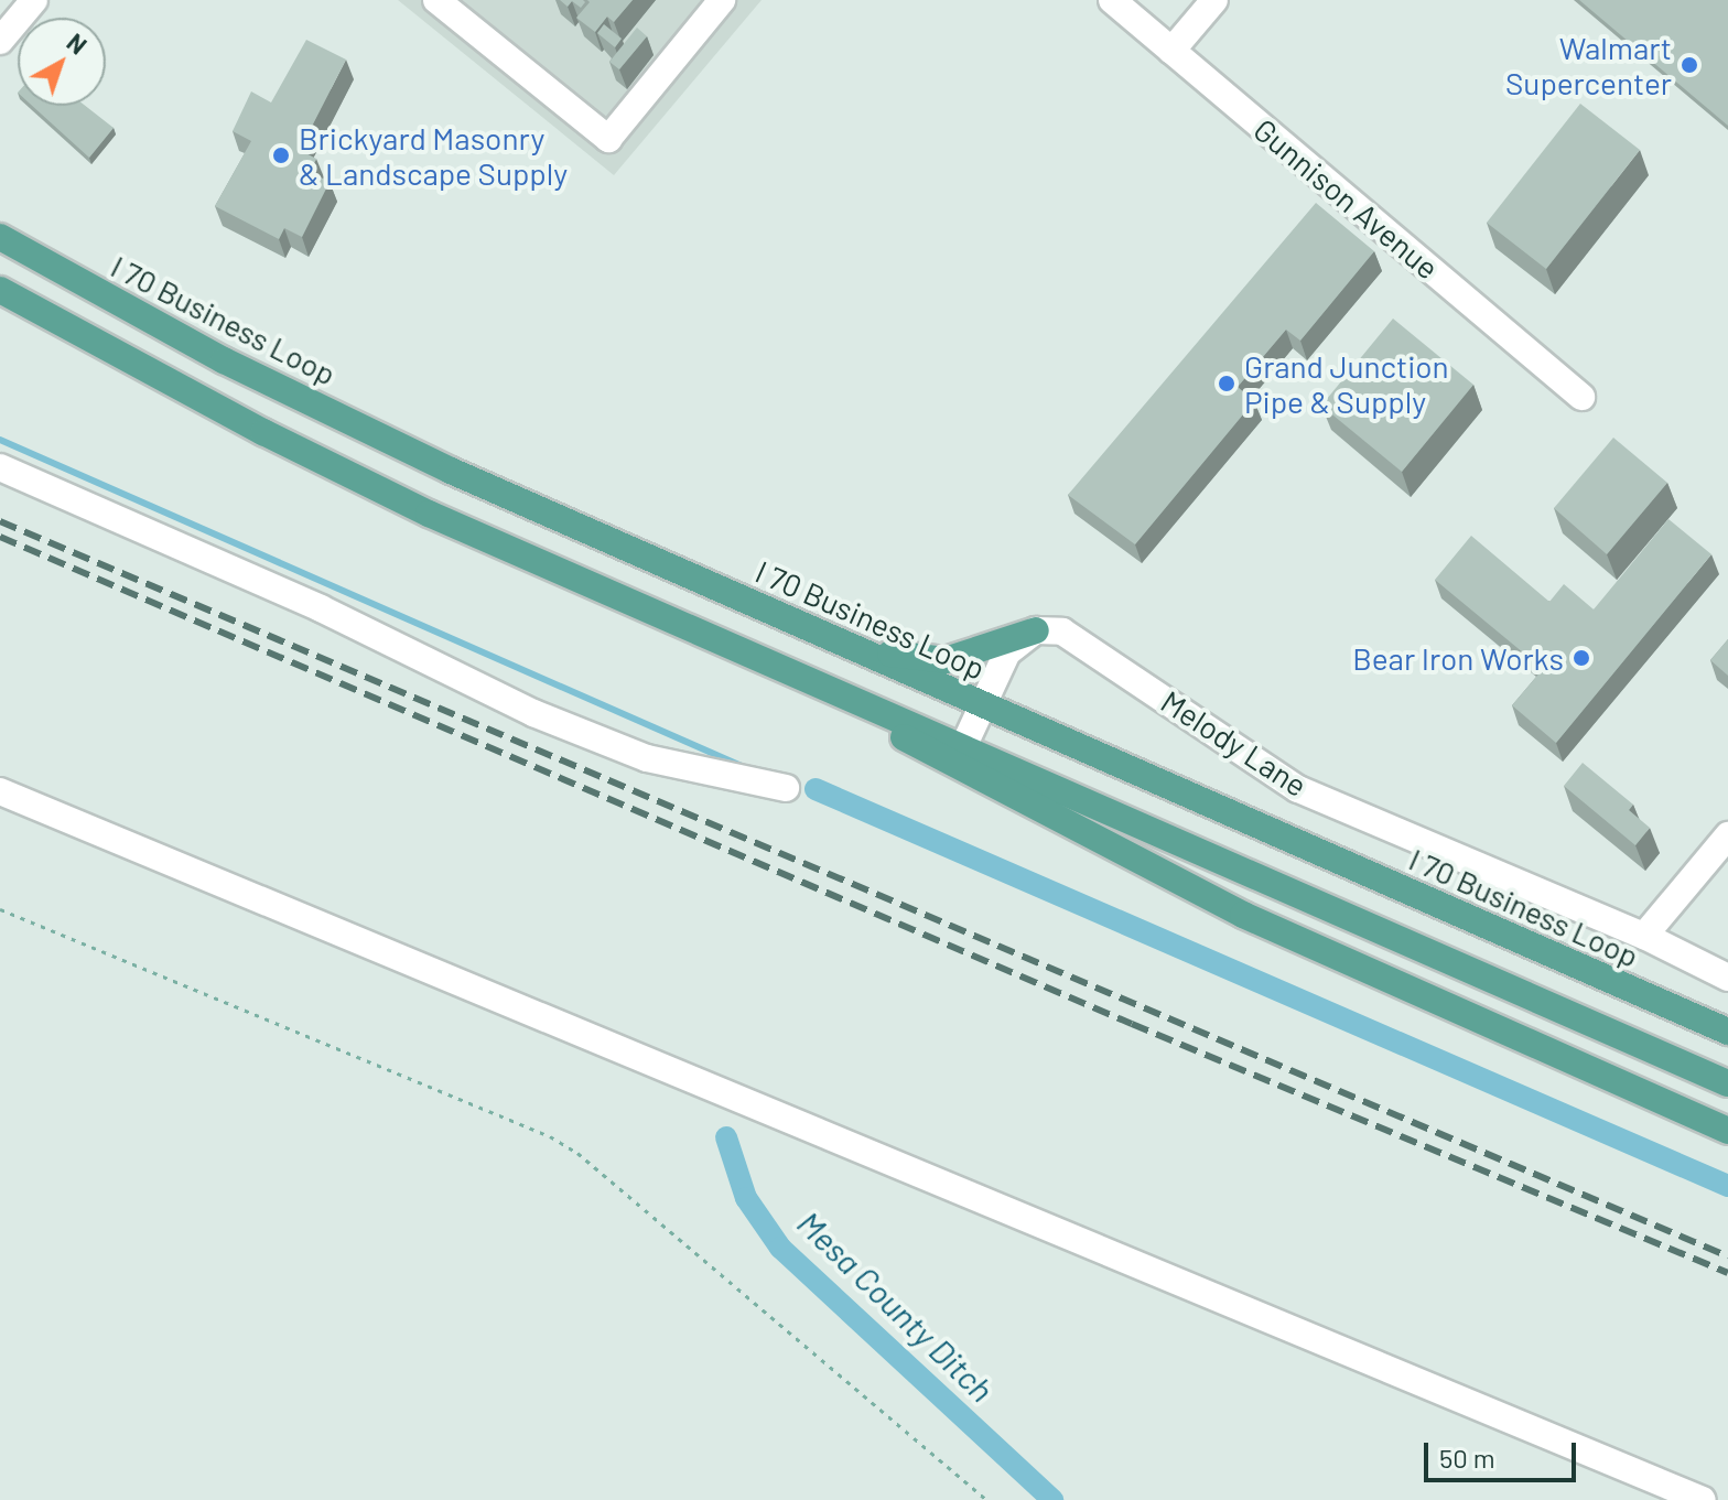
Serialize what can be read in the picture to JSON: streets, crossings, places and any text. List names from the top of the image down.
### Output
{
  "streets": {
    "main road": ["I 70 Business Loop"],
    "street": ["Gunnison Avenue", "Melody Lane"]
  },
  "water": ["Mesa County Ditch"],
  "places": [
    "Walmart Supercenter",
    "Brickyard Masonry & Landscape Supply",
    "Grand Junction Pipe & Supply",
    "Bear Iron Works"
  ],
  "scale_bar": "50 m",
  "north": "top right"
}
